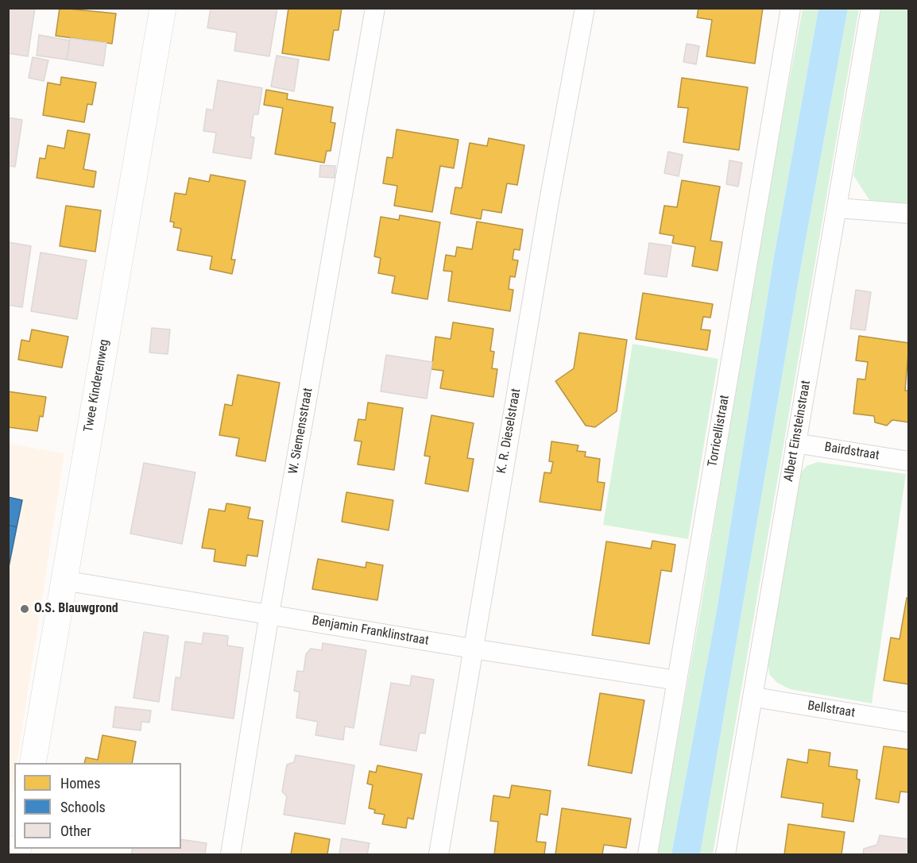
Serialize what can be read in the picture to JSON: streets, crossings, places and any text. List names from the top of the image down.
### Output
{
  "streets": {
    "street": [
      "Twee Kinderenweg",
      "W. Siemensstraat",
      "K. R. Dieselstraat",
      "Torricellistraat",
      "Albert Einsteinstraat",
      "Bairdstraat",
      "Benjamin Franklinstraat",
      "Bellstraat"
    ]
  },
  "crossings": [
    ["Twee Kinderenweg", "Benjamin Franklinstraat"],
    ["W. Siemensstraat", "Benjamin Franklinstraat"],
    ["K. R. Dieselstraat", "Benjamin Franklinstraat"],
    ["Torricellistraat", "Benjamin Franklinstraat"],
    ["Albert Einsteinstraat", "Bairdstraat"],
    ["Albert Einsteinstraat", "Bellstraat"]
  ],
  "places": ["O.S. Blauwgrond"],
  "legend": ["Homes", "Schools", "Other"]
}
